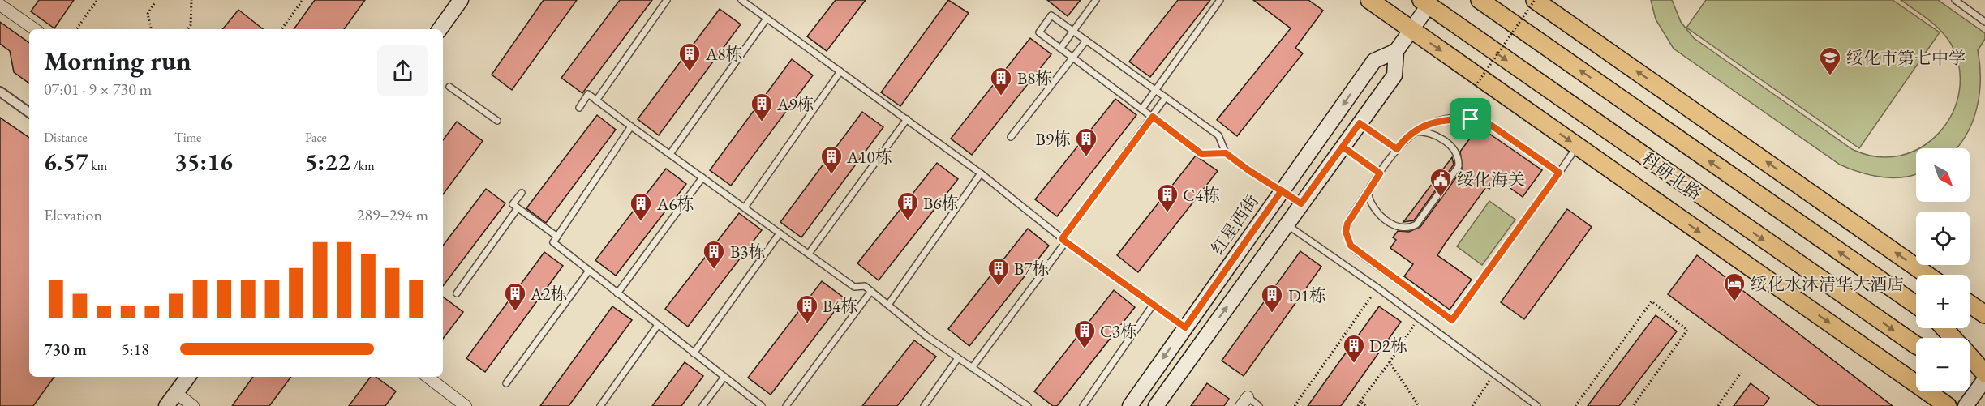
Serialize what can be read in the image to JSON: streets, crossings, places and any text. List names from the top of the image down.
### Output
{
  "streets": {
    "main road": ["科研北路", "红星西街"]
  },
  "places": {
    "building": [
      "A8栋",
      "B8栋",
      "A9栋",
      "B9栋",
      "A10栋",
      "C4栋",
      "B6栋",
      "A6栋",
      "B3栋",
      "B7栋",
      "A2栋",
      "D1栋",
      "B4栋",
      "C3栋",
      "D2栋"
    ],
    "school or university": ["绥化市第七中学"],
    "public building": ["绥化海关"],
    "hotel": ["绥化水沐清华大酒店"]
  },
  "north": "bottom right",
  "page": {
    "heading": ["Morning run", "07:01 · 9 × 730 m"],
    "stats": [
      ["Distance", "6.57 km"],
      ["Time", "35:16"],
      ["Pace", "5:22 /km"]
    ],
    "map_buttons": ["+", "−"],
    "chart": ["Elevation", "289–294 m"],
    "list": [
      {
        "name": "730 m",
        "note": "5:18"
      }
    ]
  }
}
